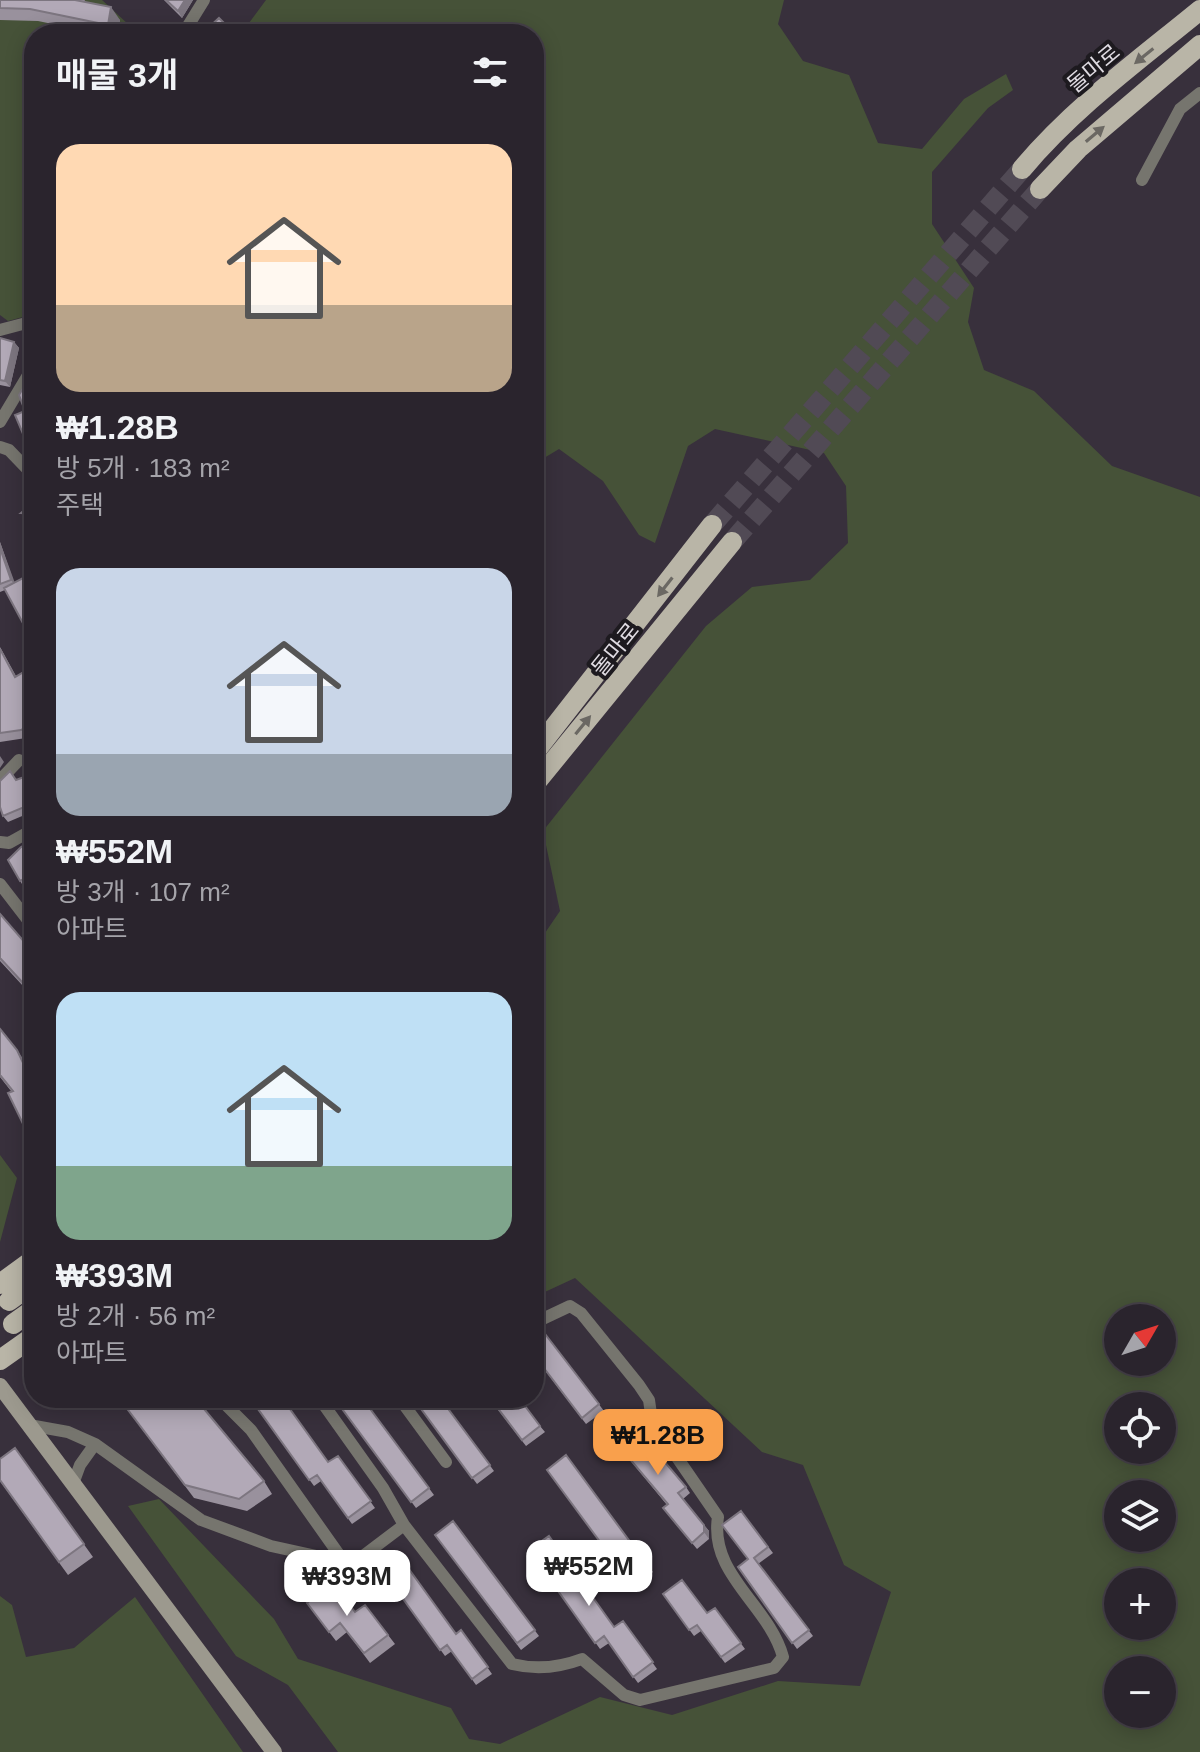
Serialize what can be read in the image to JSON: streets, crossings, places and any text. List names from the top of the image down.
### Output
{
  "streets": {
    "main road": ["돌마로"]
  },
  "north": "top right",
  "page": {
    "heading": "매물 3개",
    "list": [
      {
        "name": "₩1.28B",
        "note": "방 5개 · 183 m² · 주택"
      },
      {
        "name": "₩552M",
        "note": "방 3개 · 107 m² · 아파트"
      },
      {
        "name": "₩393M",
        "note": "방 2개 · 56 m² · 아파트"
      }
    ],
    "map_buttons": ["+", "−"],
    "price": ["₩1.28B", "₩552M", "₩393M"]
  }
}
